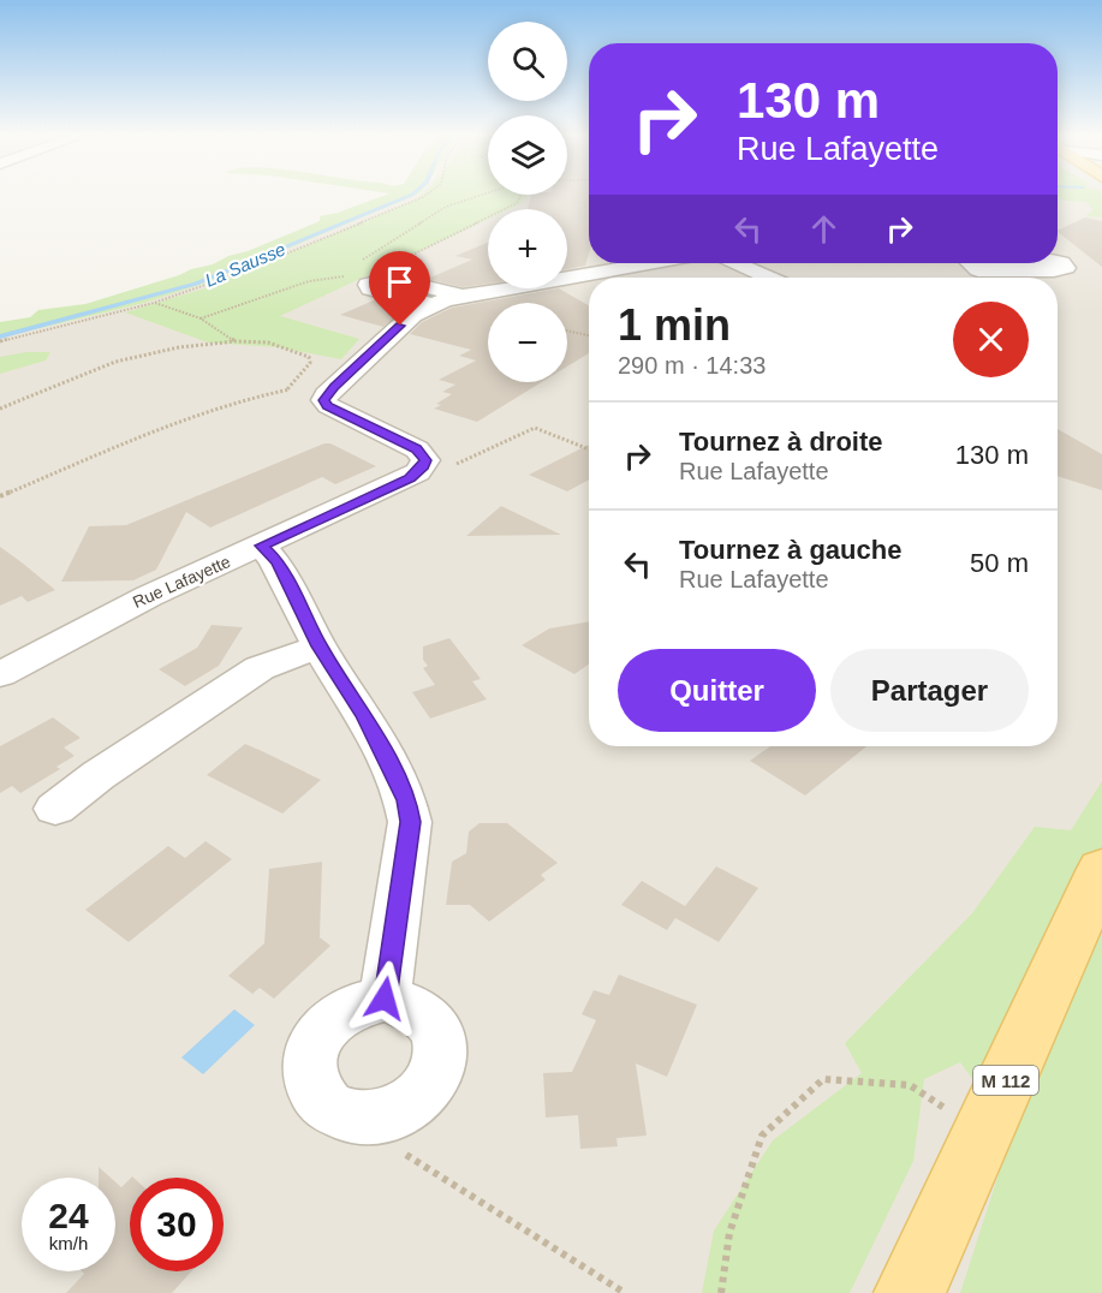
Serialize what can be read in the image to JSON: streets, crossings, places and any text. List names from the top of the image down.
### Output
{
  "streets": {
    "main road": ["M 112"],
    "street": ["Rue Lafayette"]
  },
  "water": ["La Sausse"],
  "page": {
    "map_buttons": ["+", "−"],
    "turn": ["130 m", "Rue Lafayette"],
    "heading": ["1 min", "290 m · 14:33"],
    "list": [
      {
        "name": "Tournez à droite",
        "note": "Rue Lafayette",
        "value": "130 m"
      },
      {
        "name": "Tournez à gauche",
        "note": "Rue Lafayette",
        "value": "50 m"
      }
    ],
    "buttons": ["Quitter", "Partager"],
    "speed": "24 km/h",
    "limit": "30"
  }
}
